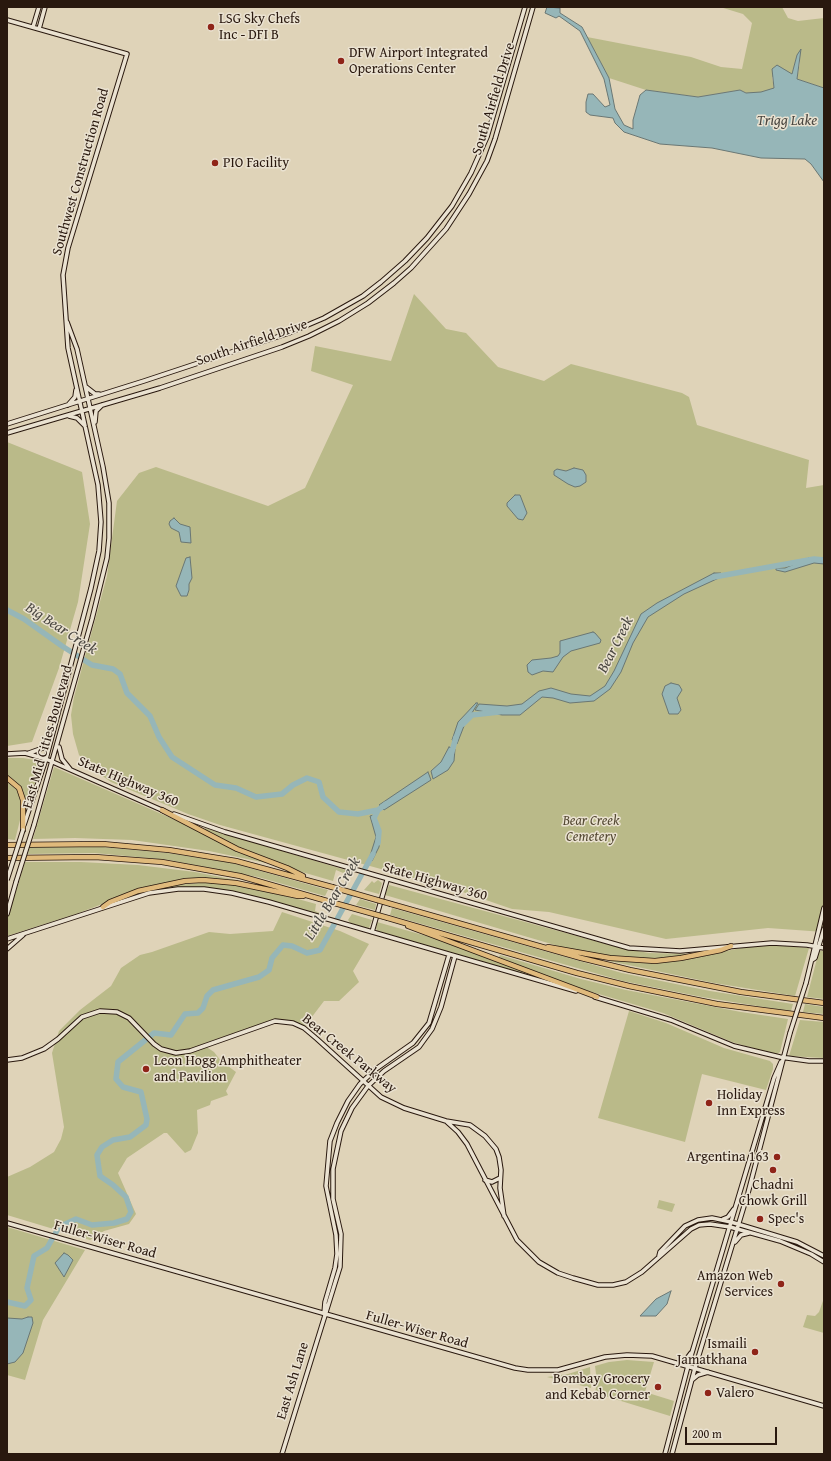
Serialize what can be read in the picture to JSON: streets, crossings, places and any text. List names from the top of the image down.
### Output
{
  "streets": {
    "main road": [
      "South Airfield Drive",
      "Southwest Construction Road",
      "East Mid Cities Boulevard",
      "State Highway 360",
      "Bear Creek Parkway",
      "Fuller-Wiser Road",
      "East Ash Lane"
    ]
  },
  "crossings": [
    ["South Airfield Drive", "Southwest Construction Road"],
    ["South Airfield Drive", "East Mid Cities Boulevard"],
    ["Southwest Construction Road", "East Mid Cities Boulevard"],
    ["East Mid Cities Boulevard", "State Highway 360"],
    ["Bear Creek Parkway", "East Ash Lane"],
    ["Fuller-Wiser Road", "East Ash Lane"]
  ],
  "water": [
    "Trigg Lake",
    "Big Bear Creek",
    "Bear Creek",
    "Little Bear Creek"
  ],
  "parks": ["Bear Creek Cemetery"],
  "places": [
    "LSG Sky Chefs Inc - DFI B",
    "DFW Airport Integrated Operations Center",
    "PIO Facility",
    "Leon Hogg Amphitheater and Pavilion",
    "Holiday Inn Express",
    "Argentina 163",
    "Chadni Chowk Grill",
    "Spec's",
    "Amazon Web Services",
    "Ismaili Jamatkhana",
    "Bombay Grocery and Kebab Corner",
    "Valero"
  ],
  "scale_bar": "200 m"
}
